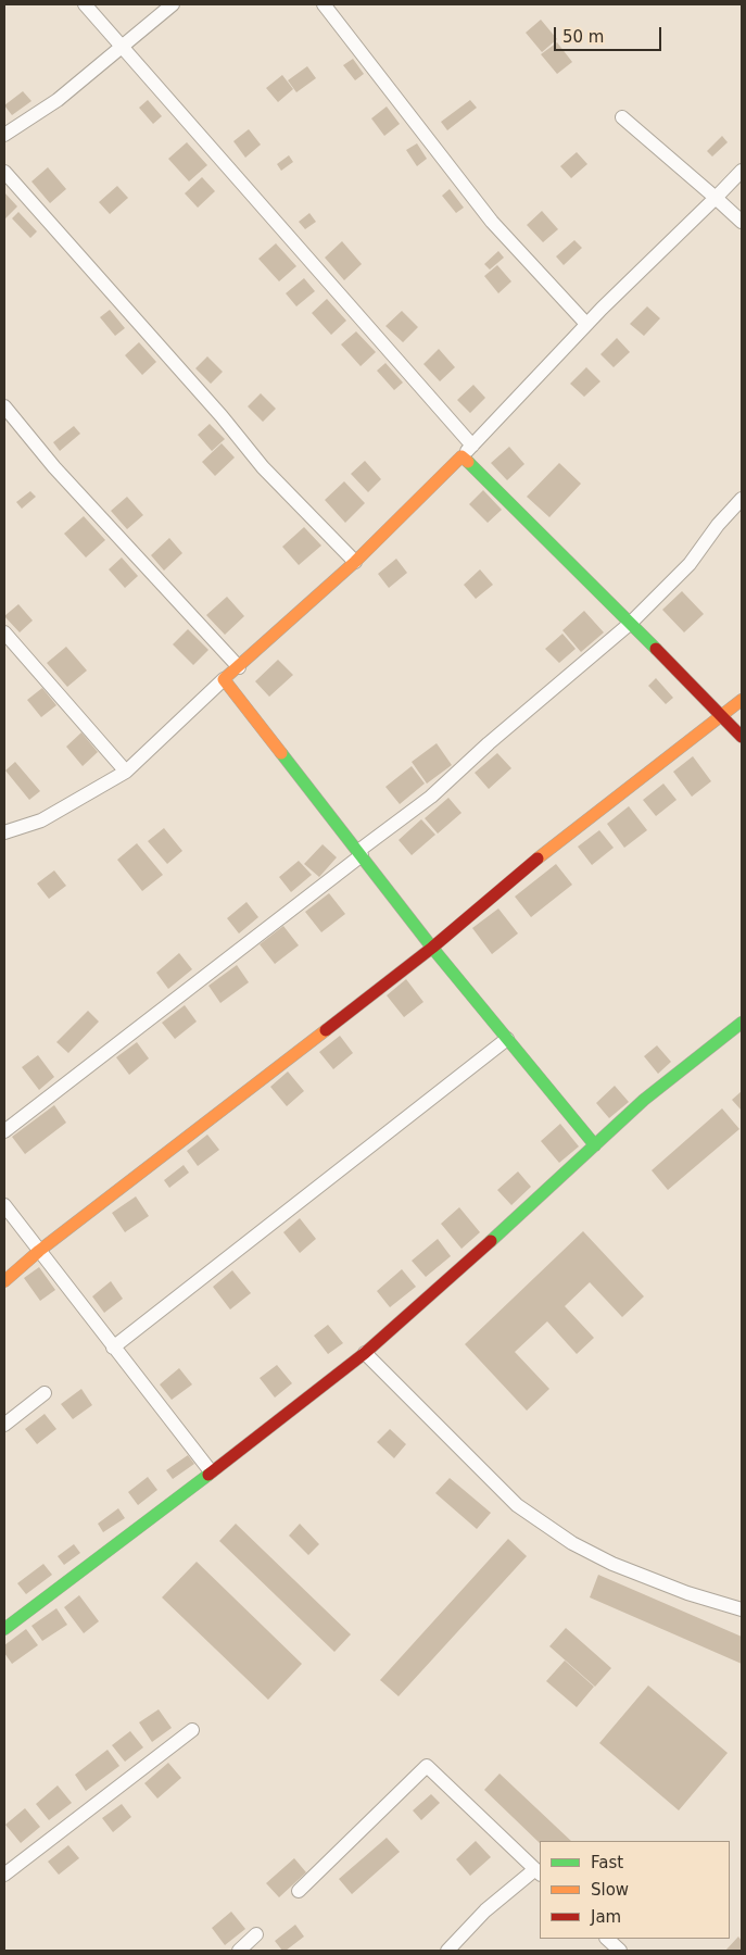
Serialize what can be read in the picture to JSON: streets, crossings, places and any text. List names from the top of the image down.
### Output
{
  "legend": ["Fast", "Slow", "Jam"],
  "scale_bar": "50 m"
}
